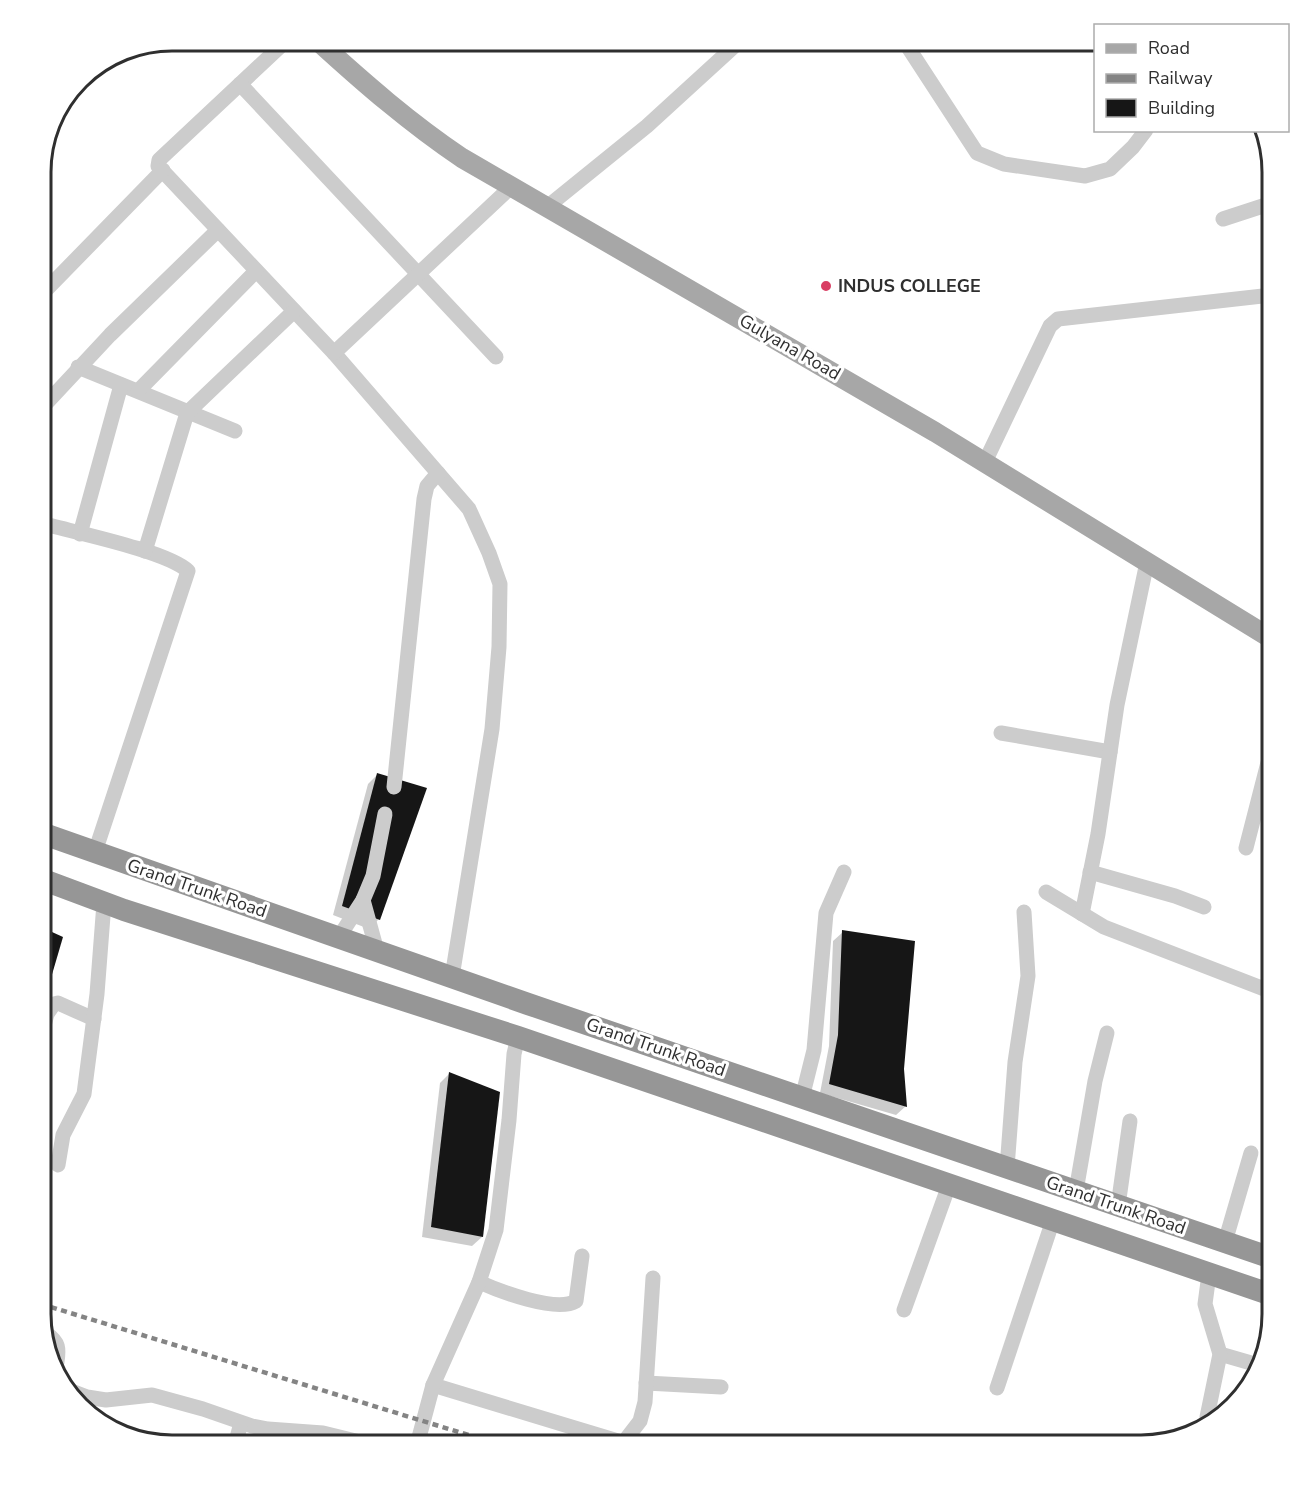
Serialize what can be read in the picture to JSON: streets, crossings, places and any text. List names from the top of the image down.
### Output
{
  "streets": {
    "highway": ["Grand Trunk Road"],
    "main road": ["Gulyana Road"]
  },
  "places": ["INDUS COLLEGE"],
  "legend": ["Road", "Railway", "Building"]
}
